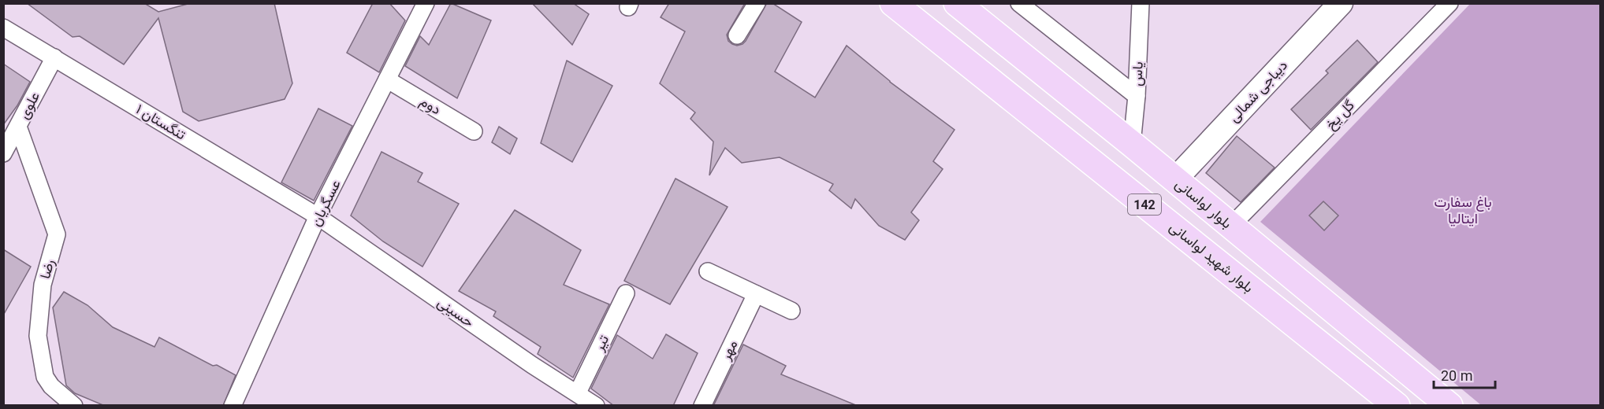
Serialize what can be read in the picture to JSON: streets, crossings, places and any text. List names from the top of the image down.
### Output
{
  "streets": {
    "main road": [
      "دیباجی شمالی",
      "بلوار لواسانی",
      "142",
      "بلوار شهید لواسانی"
    ],
    "street": [
      "یاس",
      "علوی",
      "دوم",
      "گل یخ",
      "تنگستان ۱",
      "عسگریان",
      "رضا",
      "حسینی",
      "تیر",
      "مهر"
    ]
  },
  "crossings": [
    ["یاس", "بلوار لواسانی"],
    ["دیباجی شمالی", "بلوار لواسانی"],
    ["علوی", "تنگستان ۱"],
    ["علوی", "رضا"],
    ["دوم", "عسگریان"],
    ["گل یخ", "بلوار لواسانی"],
    ["تنگستان ۱", "عسگریان"],
    ["تنگستان ۱", "حسینی"],
    ["عسگریان", "حسینی"],
    ["حسینی", "تیر"]
  ],
  "parks": ["باغ سفارت ایتالیا"],
  "scale_bar": "20 m"
}
